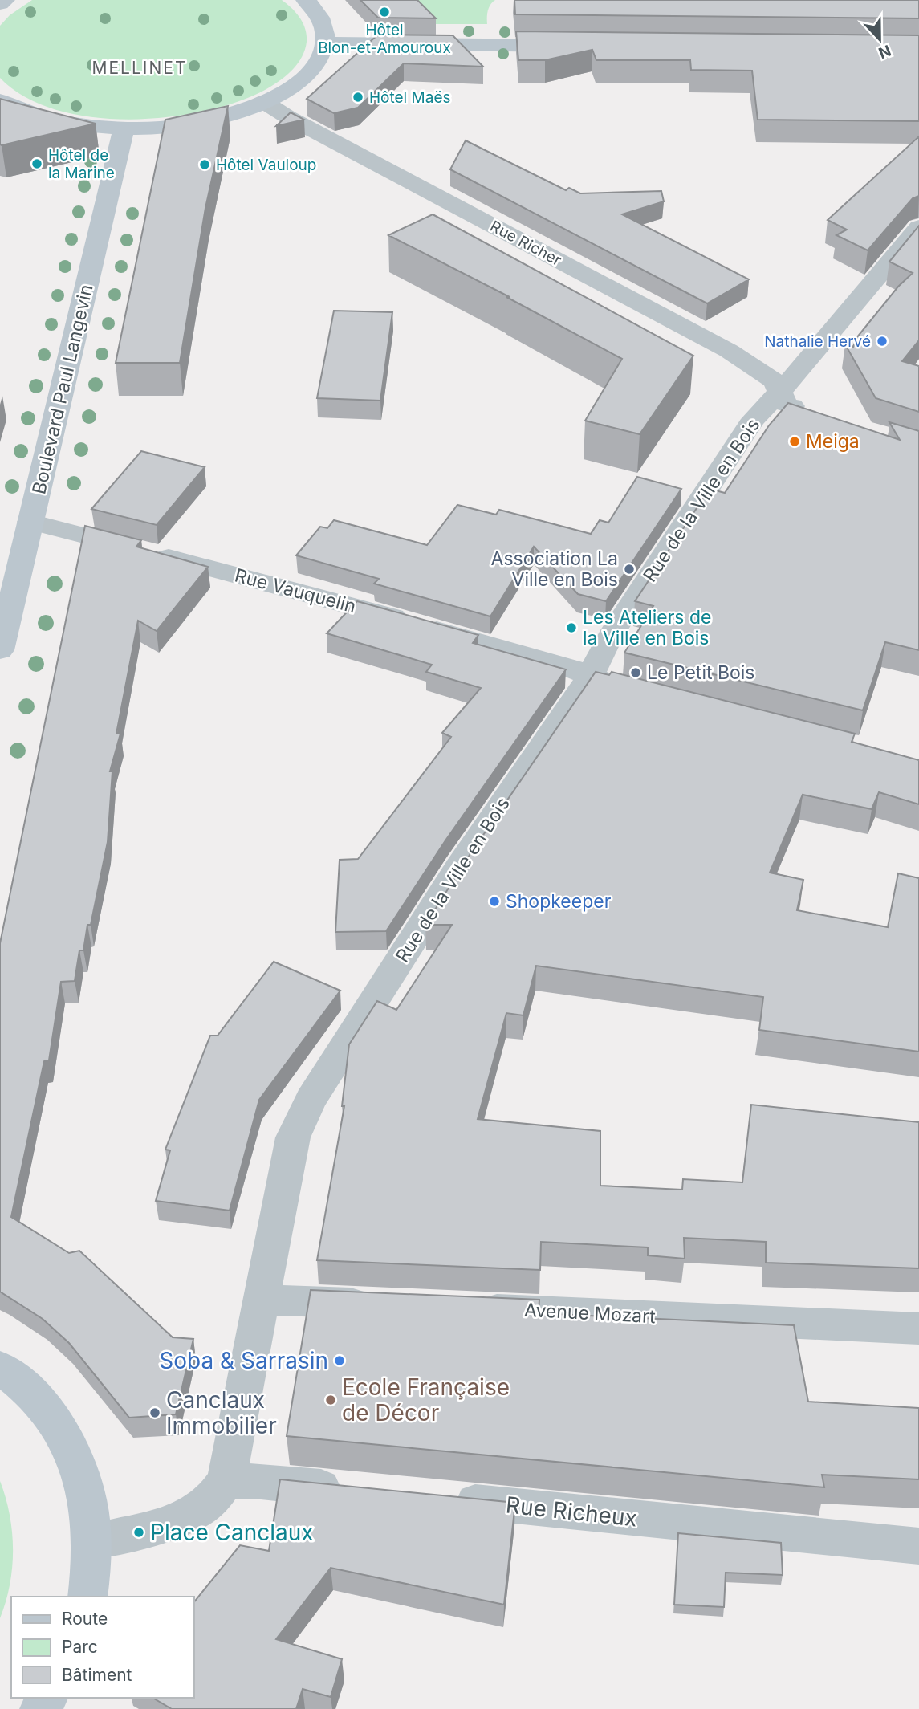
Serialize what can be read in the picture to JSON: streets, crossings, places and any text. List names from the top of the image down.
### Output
{
  "streets": {
    "street": [
      "Rue Richer",
      "Boulevard Paul Langevin",
      "Rue de la Ville en Bois",
      "Rue Vauquelin",
      "Avenue Mozart",
      "Rue Richeux"
    ]
  },
  "crossings": [
    ["Rue Richer", "Rue de la Ville en Bois"],
    ["Boulevard Paul Langevin", "Rue Vauquelin"],
    ["Rue de la Ville en Bois", "Rue Vauquelin"]
  ],
  "districts": ["MELLINET"],
  "places": [
    "Hôtel Blon-et-Amouroux",
    "Hôtel Maës",
    "Hôtel de la Marine",
    "Hôtel Vauloup",
    "Nathalie Hervé",
    "Meiga",
    "Association La Ville en Bois",
    "Les Ateliers de la Ville en Bois",
    "Le Petit Bois",
    "Shopkeeper",
    "Soba & Sarrasin",
    "Ecole Française de Décor",
    "Canclaux Immobilier",
    "Place Canclaux"
  ],
  "legend": ["Route", "Parc", "Bâtiment"],
  "north": "bottom"
}
